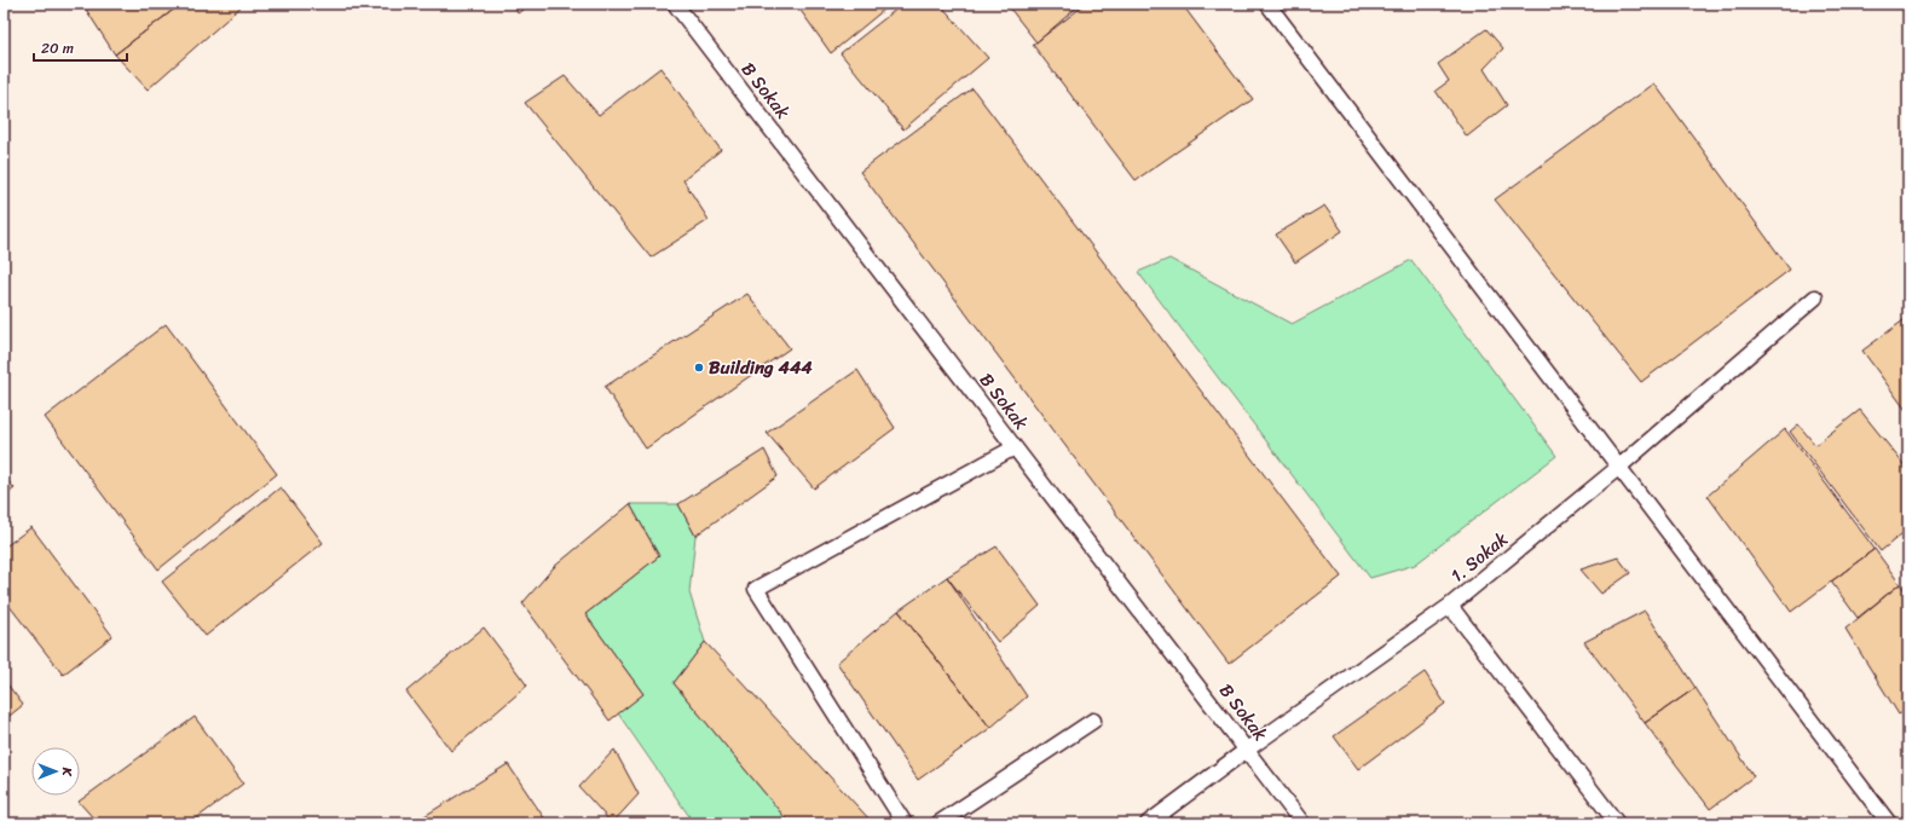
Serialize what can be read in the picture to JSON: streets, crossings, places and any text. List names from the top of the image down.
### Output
{
  "streets": {
    "lane": ["B Sokak", "1. Sokak"]
  },
  "crossings": [
    ["B Sokak", "1. Sokak"]
  ],
  "places": ["Building 444"],
  "scale_bar": "20 m",
  "north": "right"
}
